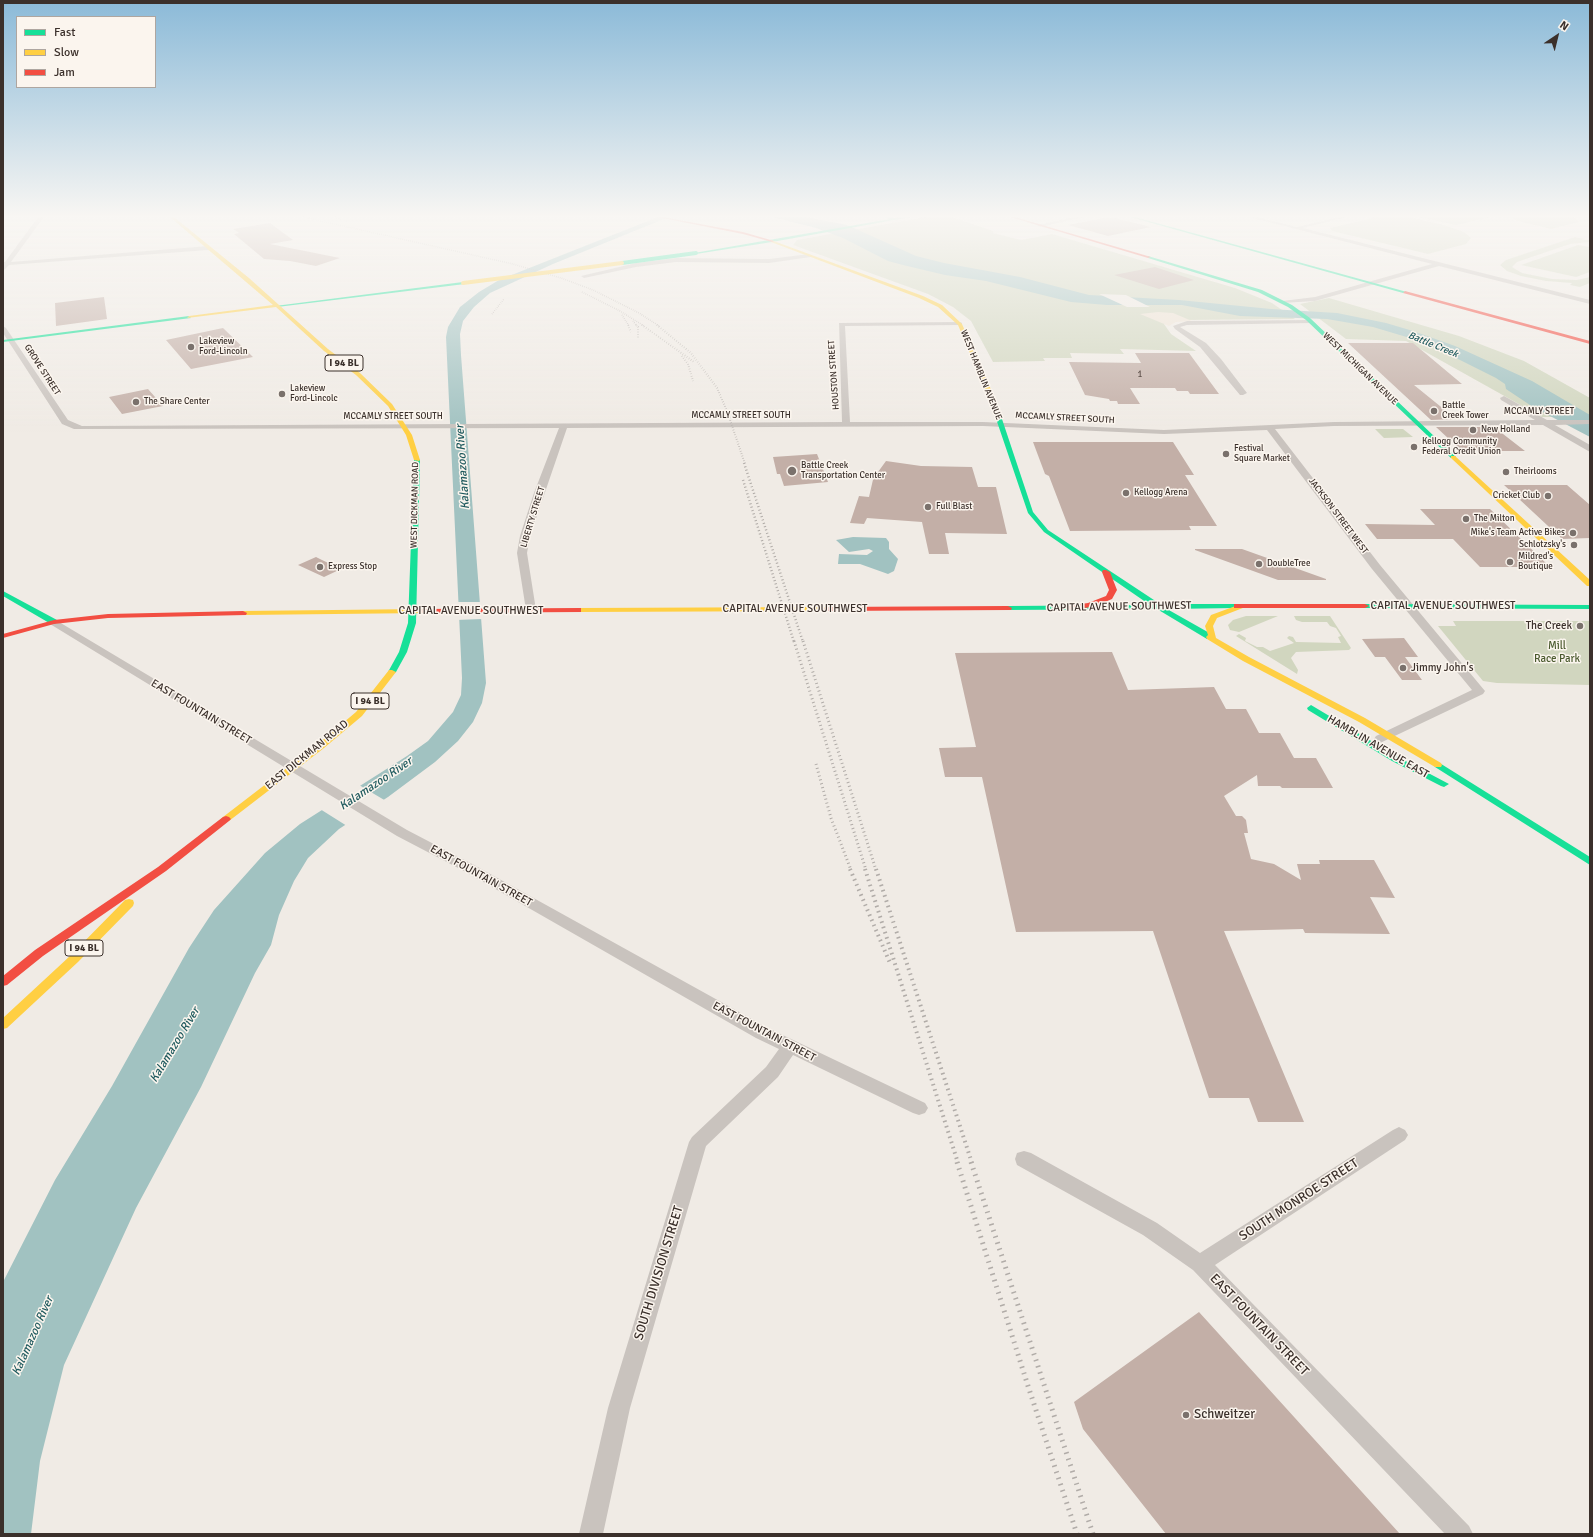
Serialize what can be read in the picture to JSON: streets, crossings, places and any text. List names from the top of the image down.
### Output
{
  "streets": {
    "main road": [
      "I 94 BL",
      "WEST MICHIGAN AVENUE",
      "WEST HAMBLIN AVENUE",
      "WEST DICKMAN ROAD",
      "CAPITAL AVENUE SOUTHWEST",
      "HAMBLIN AVENUE EAST",
      "EAST DICKMAN ROAD"
    ],
    "street": [
      "GROVE STREET",
      "HOUSTON STREET",
      "MCCAMLY STREET",
      "MCCAMLY STREET SOUTH",
      "JACKSON STREET WEST",
      "LIBERTY STREET",
      "EAST FOUNTAIN STREET",
      "SOUTH MONROE STREET",
      "SOUTH DIVISION STREET"
    ]
  },
  "crossings": [
    ["WEST MICHIGAN AVENUE", "MCCAMLY STREET"],
    ["WEST MICHIGAN AVENUE", "MCCAMLY STREET SOUTH"],
    ["GROVE STREET", "MCCAMLY STREET SOUTH"],
    ["HOUSTON STREET", "WEST HAMBLIN AVENUE"],
    ["HOUSTON STREET", "MCCAMLY STREET SOUTH"],
    ["WEST HAMBLIN AVENUE", "MCCAMLY STREET SOUTH"],
    ["WEST HAMBLIN AVENUE", "CAPITAL AVENUE SOUTHWEST"],
    ["WEST HAMBLIN AVENUE", "HAMBLIN AVENUE EAST"],
    ["MCCAMLY STREET", "MCCAMLY STREET SOUTH"],
    ["MCCAMLY STREET SOUTH", "WEST DICKMAN ROAD"],
    ["MCCAMLY STREET SOUTH", "JACKSON STREET WEST"],
    ["MCCAMLY STREET SOUTH", "LIBERTY STREET"],
    ["WEST DICKMAN ROAD", "CAPITAL AVENUE SOUTHWEST"],
    ["WEST DICKMAN ROAD", "EAST DICKMAN ROAD"],
    ["JACKSON STREET WEST", "CAPITAL AVENUE SOUTHWEST"],
    ["JACKSON STREET WEST", "HAMBLIN AVENUE EAST"],
    ["LIBERTY STREET", "CAPITAL AVENUE SOUTHWEST"],
    ["CAPITAL AVENUE SOUTHWEST", "EAST FOUNTAIN STREET"],
    ["CAPITAL AVENUE SOUTHWEST", "HAMBLIN AVENUE EAST"],
    ["CAPITAL AVENUE SOUTHWEST", "EAST DICKMAN ROAD"],
    ["EAST FOUNTAIN STREET", "EAST DICKMAN ROAD"],
    ["EAST FOUNTAIN STREET", "SOUTH MONROE STREET"],
    ["EAST FOUNTAIN STREET", "SOUTH DIVISION STREET"]
  ],
  "water": ["Battle Creek", "Kalamazoo River"],
  "parks": ["Mill Race Park"],
  "places": [
    "Lakeview Ford-Lincoln",
    "Lakeview Ford-Lincolc",
    "The Share Center",
    "Battle Creek Tower",
    "New Holland",
    "Kellogg Community Federal Credit Union",
    "Festival Square Market",
    "Battle Creek Transportation Center",
    "Theirlooms",
    "Kellogg Arena",
    "Cricket Club",
    "Full Blast",
    "The Milton",
    "Mike's Team Active Bikes",
    "Schlotzsky's",
    "Mildred's Boutique",
    "DoubleTree",
    "Express Stop",
    "The Creek",
    "Jimmy John's",
    "Schweitzer"
  ],
  "house_numbers": ["1"],
  "legend": ["Fast", "Slow", "Jam"],
  "north": "top right"
}
